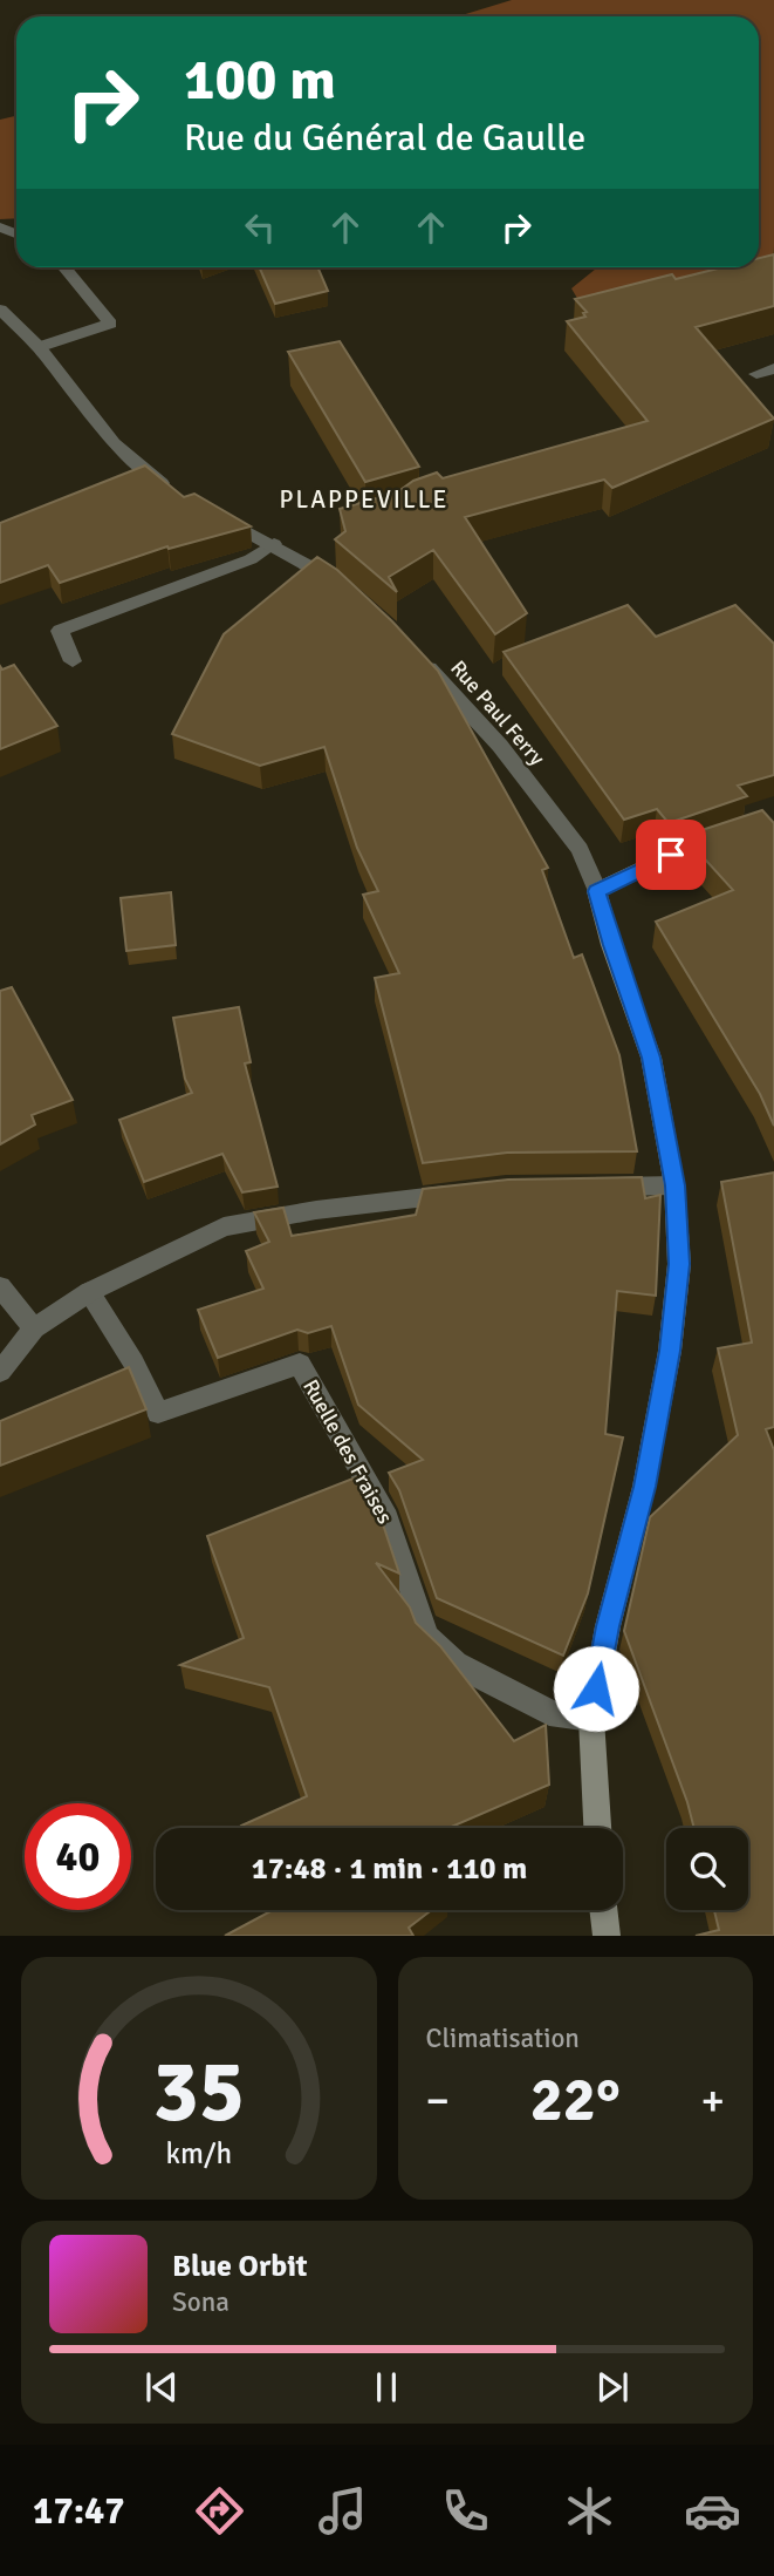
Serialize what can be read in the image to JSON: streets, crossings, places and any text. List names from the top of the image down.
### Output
{
  "streets": {
    "street": ["Rue Paul Ferry", "Ruelle des Fraises"]
  },
  "districts": ["PLAPPEVILLE"],
  "page": {
    "turn": ["100 m", "Rue du Général de Gaulle"],
    "limit": "40",
    "trip": "17:48 · 1 min · 110 m",
    "tile": "Climatisation",
    "heat": ["−", "22°", "+"],
    "song": ["Blue Orbit", "Sona"],
    "tabs": "17:47",
    "gauge": ["35", "km/h"]
  }
}
